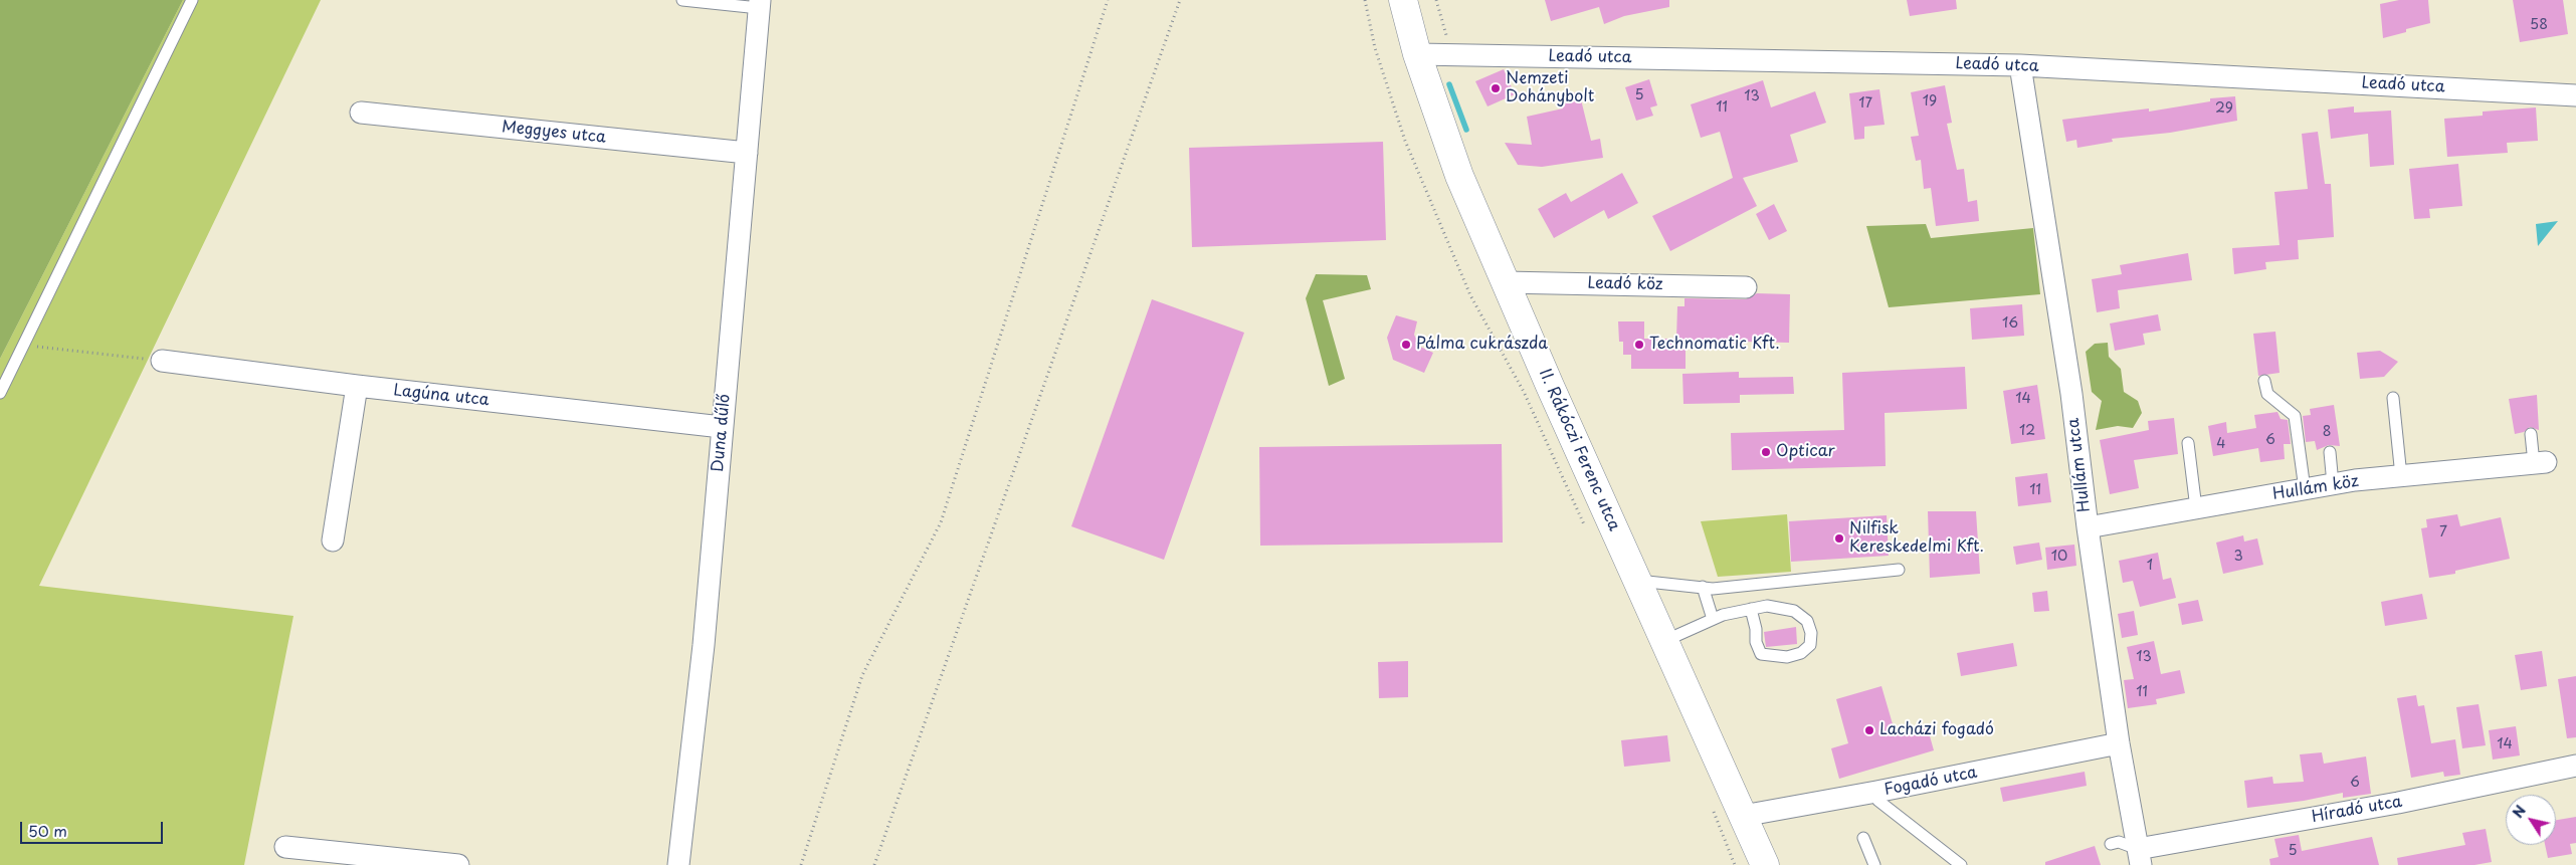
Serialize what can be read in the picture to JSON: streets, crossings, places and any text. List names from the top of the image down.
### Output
{
  "streets": {
    "main road": ["II. Rákóczi Ferenc utca"],
    "street": [
      "Leadó utca",
      "Meggyes utca",
      "Leadó köz",
      "Lagúna utca",
      "Duna dűlő",
      "Hullám utca",
      "Hullám köz",
      "Fogadó utca",
      "Híradó utca"
    ]
  },
  "crossings": [
    ["Leadó utca", "II. Rákóczi Ferenc utca"],
    ["Leadó utca", "Hullám utca"],
    ["Meggyes utca", "Duna dűlő"],
    ["Leadó köz", "II. Rákóczi Ferenc utca"],
    ["Lagúna utca", "Duna dűlő"],
    ["II. Rákóczi Ferenc utca", "Fogadó utca"],
    ["Hullám utca", "Hullám köz"],
    ["Hullám utca", "Fogadó utca"],
    ["Hullám utca", "Híradó utca"]
  ],
  "places": [
    "Nemzeti Dohánybolt",
    "Pálma cukrászda",
    "Technomatic Kft.",
    "Opticar",
    "Nilfisk Kereskedelmi Kft.",
    "Lacházi fogadó"
  ],
  "house_numbers": [
    "58",
    "5",
    "13",
    "19",
    "17",
    "11",
    "29",
    "16",
    "14",
    "12",
    "8",
    "6",
    "4",
    "11",
    "7",
    "10",
    "3",
    "1",
    "13",
    "11",
    "14",
    "6",
    "5"
  ],
  "scale_bar": "50 m",
  "north": "top left"
}
